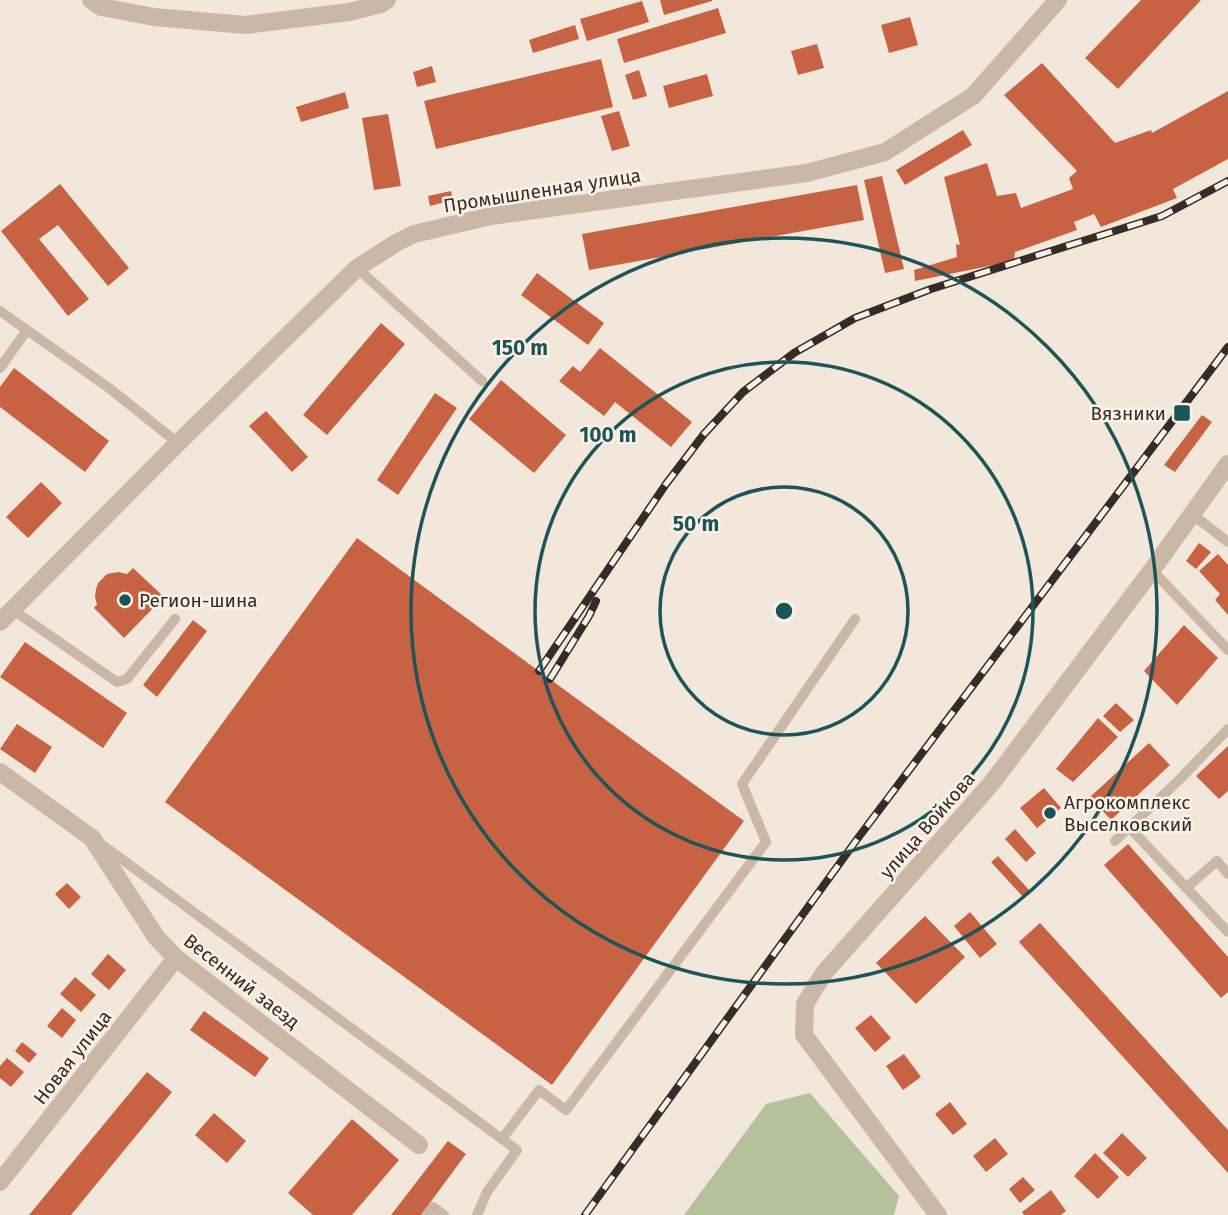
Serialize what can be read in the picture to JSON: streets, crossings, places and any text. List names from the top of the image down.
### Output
{
  "streets": {
    "street": [
      "Промышленная улица",
      "улица Войкова",
      "Весенний заезд",
      "Новая улица"
    ]
  },
  "crossings": [
    ["Весенний заезд", "Новая улица"]
  ],
  "places": {
    "transit": ["Вязники"],
    "other": ["Регион-шина", "Агрокомплекс Выселковский"]
  },
  "rings": ["150 m", "100 m", "50 m"]
}
